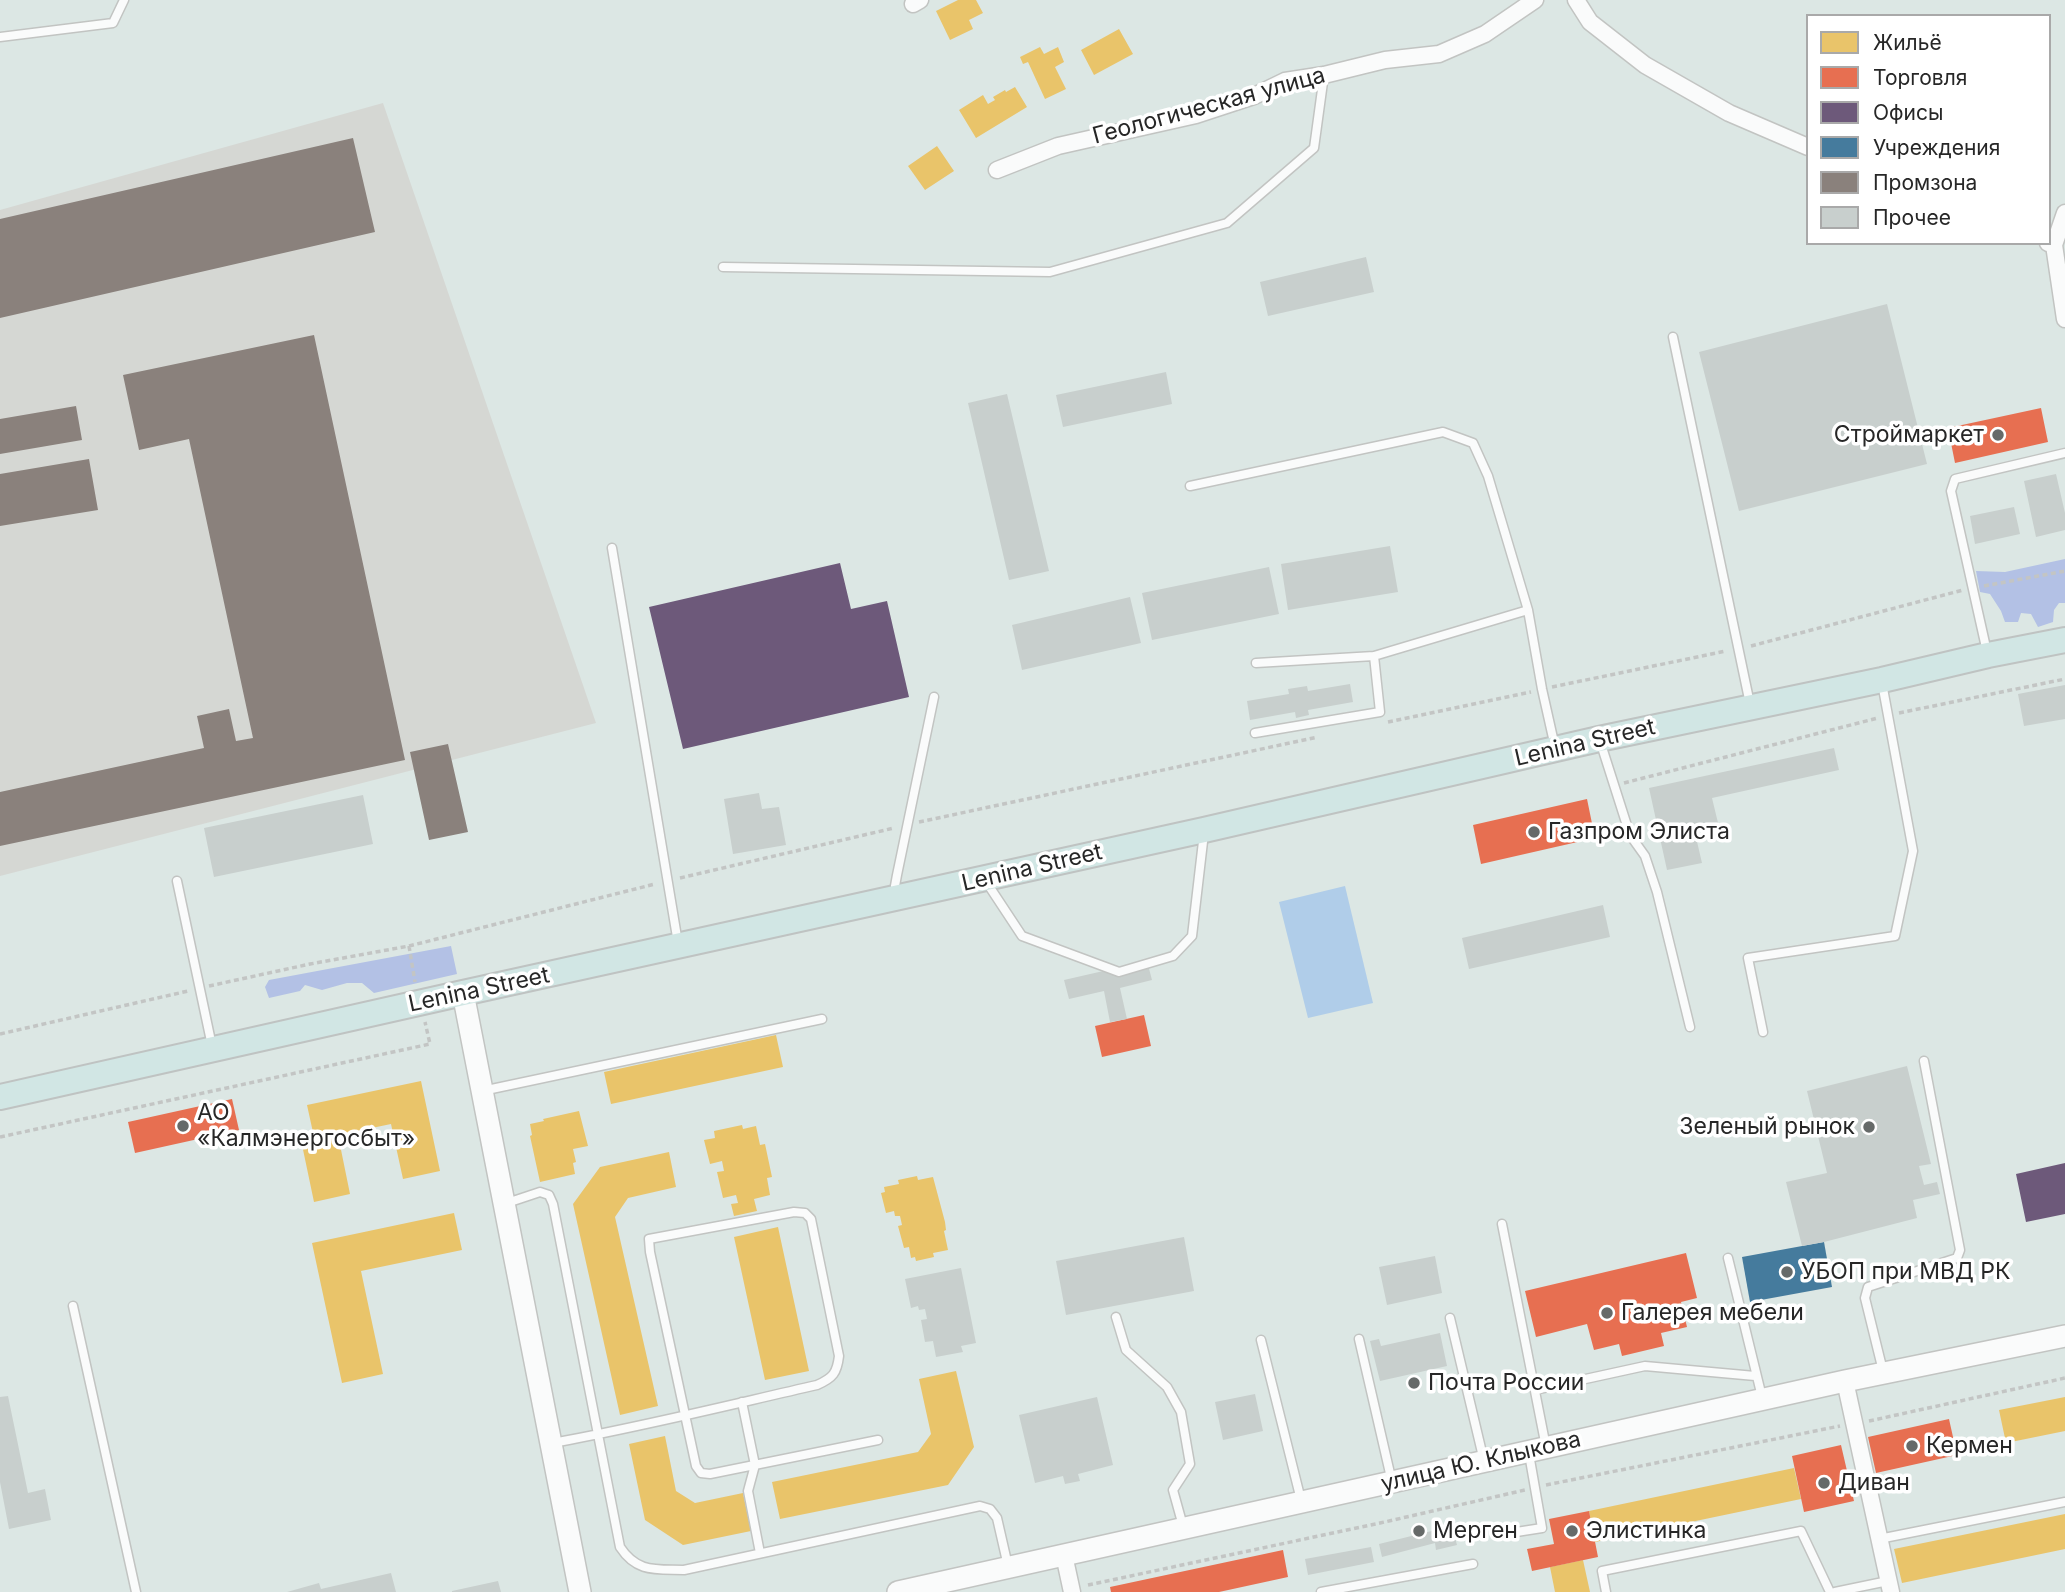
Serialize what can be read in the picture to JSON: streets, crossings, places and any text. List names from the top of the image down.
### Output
{
  "streets": {
    "main road": ["Lenina Street", "улица Ю. Клыкова"],
    "street": ["Геологическая улица"]
  },
  "places": [
    "Строймаркет",
    "Газпром Элиста",
    "АО «Калмэнергосбыт»",
    "Зеленый рынок",
    "УБОП при МВД РК",
    "Галерея мебели",
    "Почта России",
    "Кермен",
    "Диван",
    "Мерген",
    "Элистинка"
  ],
  "legend": [
    "Жильё",
    "Торговля",
    "Офисы",
    "Учреждения",
    "Промзона",
    "Прочее"
  ]
}
